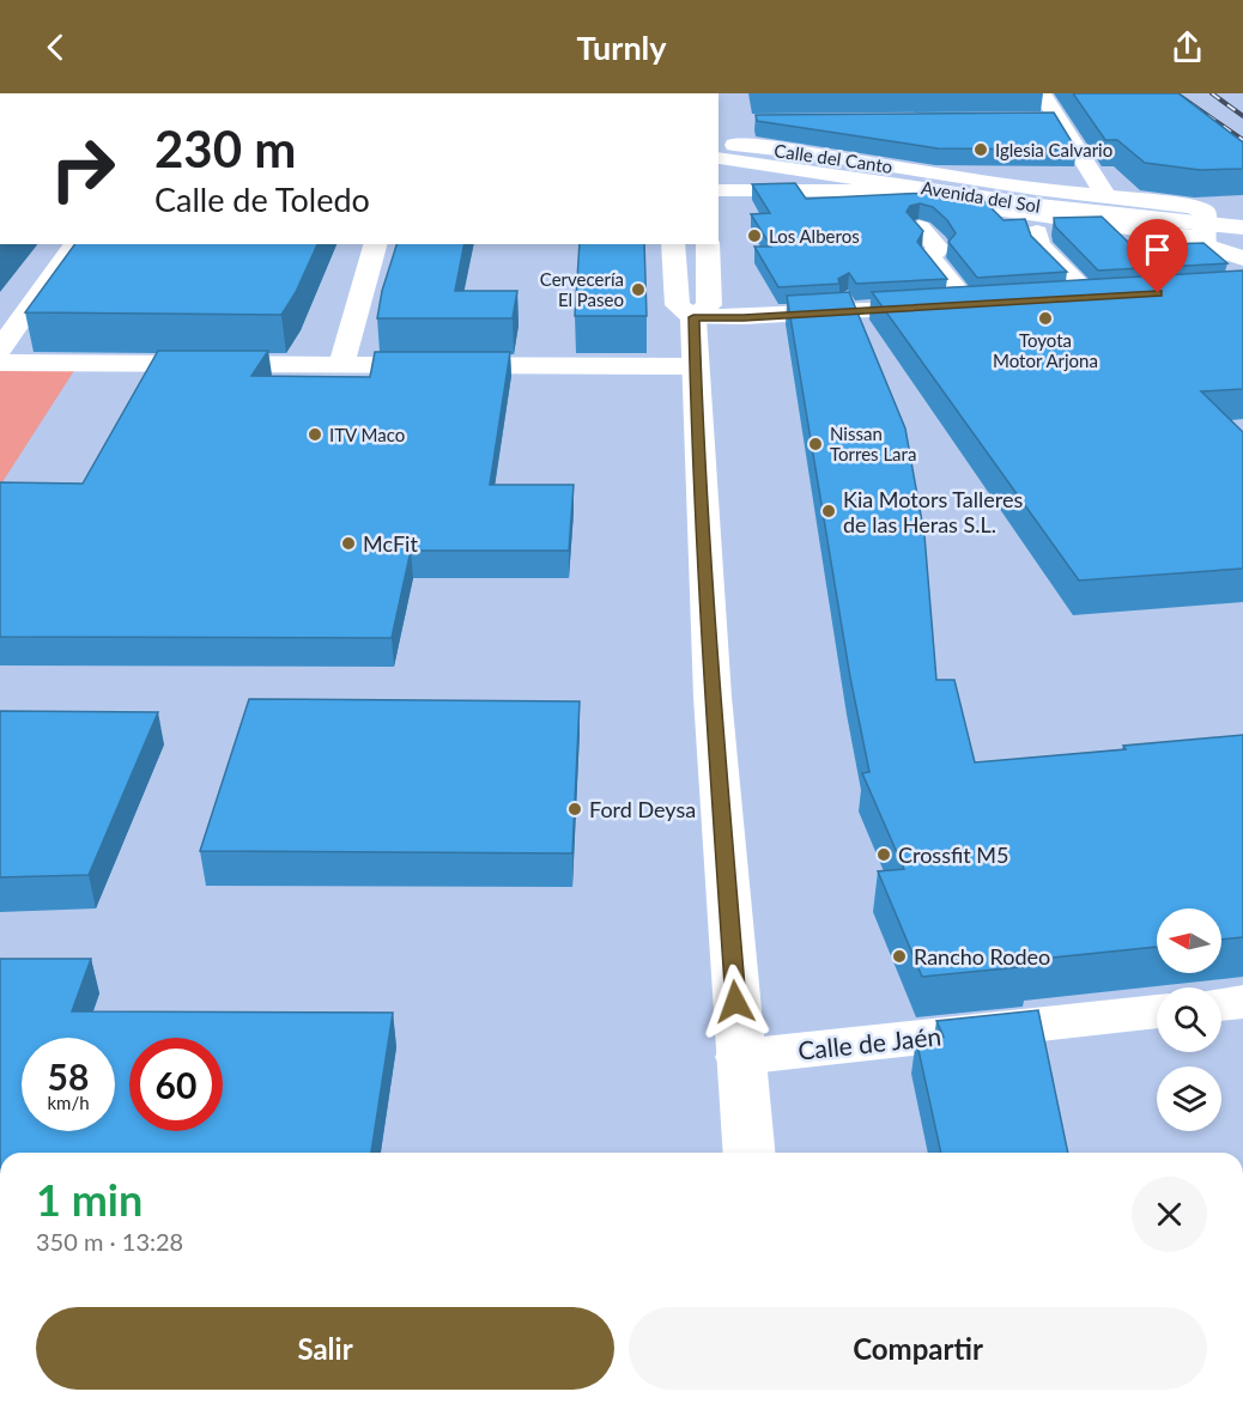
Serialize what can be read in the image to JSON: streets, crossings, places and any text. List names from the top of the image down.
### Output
{
  "streets": {
    "street": ["Calle del Canto", "Avenida del Sol", "Calle de Jaén"]
  },
  "crossings": [
    ["Calle del Canto", "Avenida del Sol"]
  ],
  "places": [
    "Iglesia Calvario",
    "Los Alberos",
    "Cervecería El Paseo",
    "Toyota Motor Arjona",
    "ITV Maco",
    "Nissan Torres Lara",
    "Kia Motors Talleres de las Heras S.L.",
    "McFit",
    "Ford Deysa",
    "Crossfit M5",
    "Rancho Rodeo"
  ],
  "north": "left",
  "page": {
    "header": "Turnly",
    "turn": ["230 m", "Calle de Toledo"],
    "speed": "58 km/h",
    "limit": "60",
    "heading": ["1 min", "350 m · 13:28"],
    "buttons": ["Salir", "Compartir"]
  }
}
